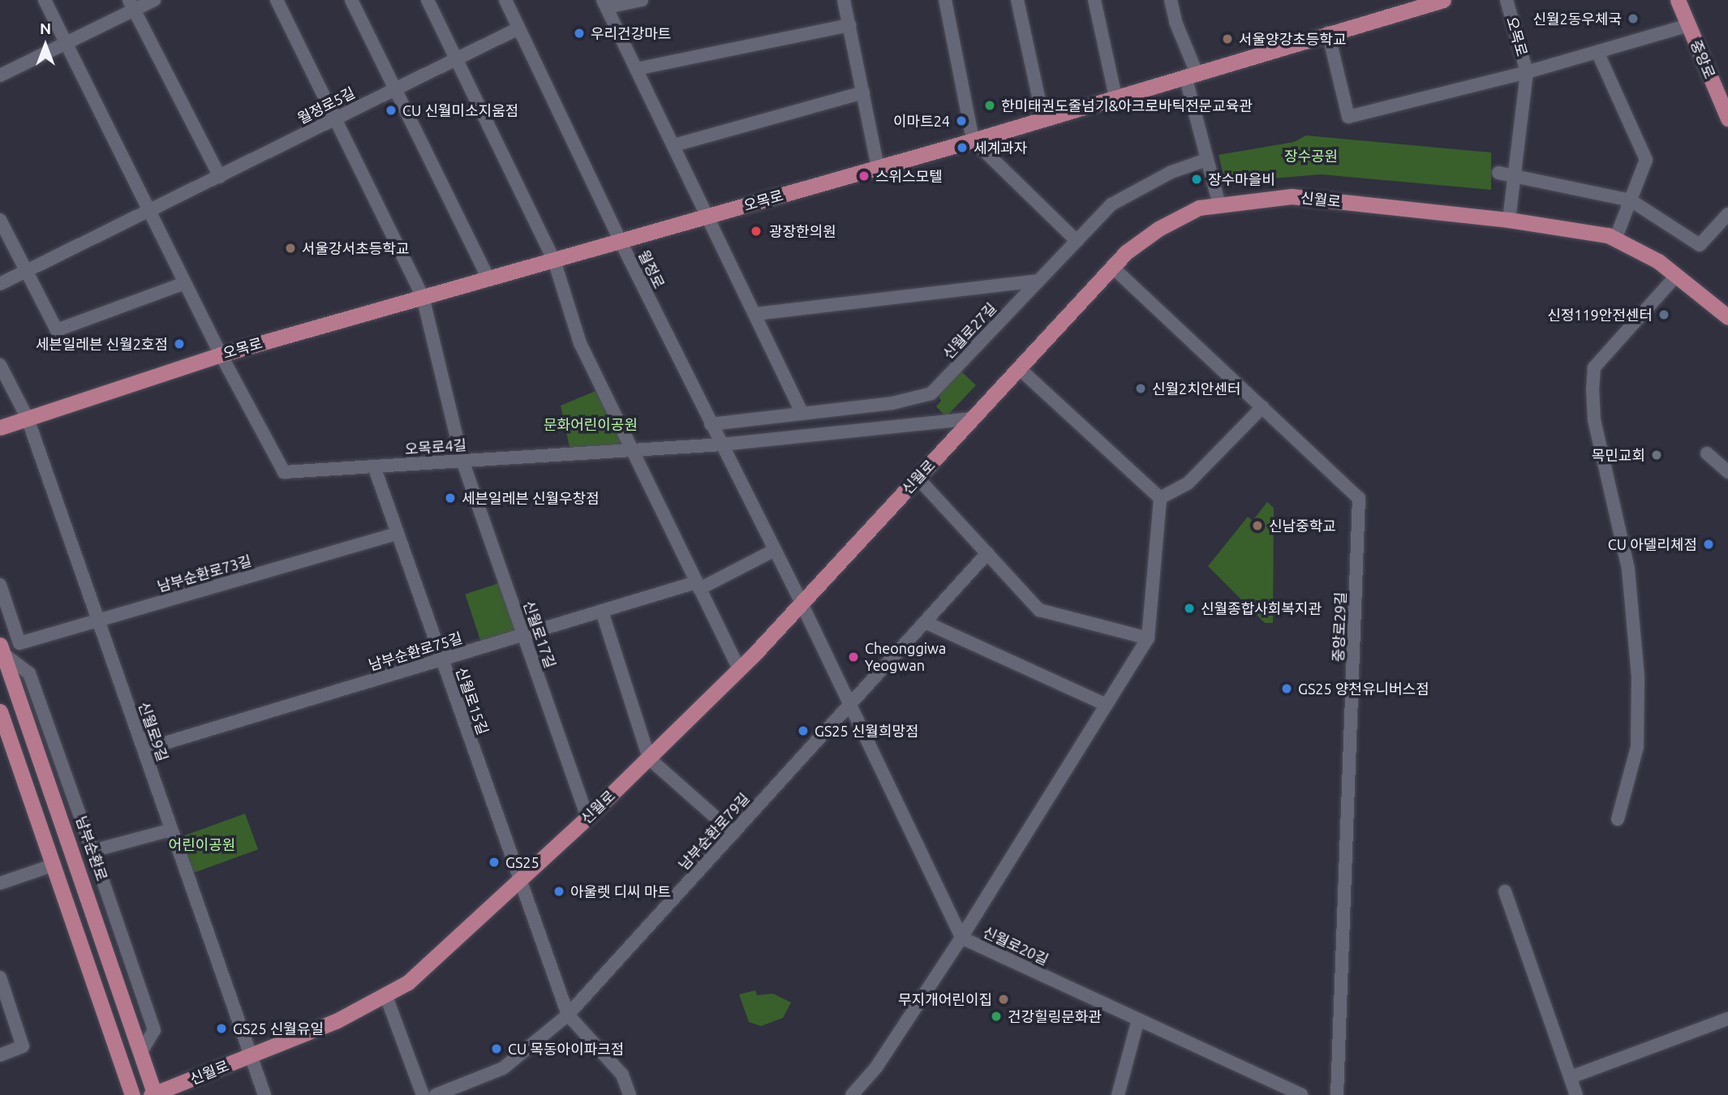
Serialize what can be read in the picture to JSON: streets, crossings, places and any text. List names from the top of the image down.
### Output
{
  "streets": {
    "main road": [
      "오목로",
      "중앙로",
      "신월로",
      "남부순환로"
    ],
    "street": [
      "월정로5길",
      "월정로",
      "신월로27길",
      "오목로4길",
      "남부순환로73길",
      "중앙로29길",
      "신월로17길",
      "남부순환로75길",
      "신월로15길",
      "신월로9길",
      "남부순환로79길",
      "신월로20길"
    ]
  },
  "crossings": [
    ["오목로", "월정로"],
    ["오목로", "오목로4길"],
    ["오목로", "신월로17길"],
    ["오목로", "신월로9길"],
    ["월정로5길", "월정로"],
    ["월정로5길", "신월로17길"],
    ["신월로", "월정로"],
    ["신월로", "중앙로29길"],
    ["신월로", "신월로17길"],
    ["신월로", "신월로15길"],
    ["신월로", "신월로9길"],
    ["신월로", "남부순환로"],
    ["신월로", "신월로20길"],
    ["월정로", "신월로27길"],
    ["월정로", "오목로4길"],
    ["월정로", "신월로20길"],
    ["오목로4길", "신월로17길"],
    ["오목로4길", "신월로15길"],
    ["남부순환로73길", "신월로15길"],
    ["남부순환로73길", "신월로9길"],
    ["신월로17길", "남부순환로75길"],
    ["남부순환로75길", "신월로15길"],
    ["남부순환로75길", "신월로9길"],
    ["신월로15길", "남부순환로79길"],
    ["남부순환로79길", "신월로20길"]
  ],
  "parks": ["장수공원", "문화어린이공원", "어린이공원"],
  "places": [
    "신월2동우체국",
    "우리건강마트",
    "서울양강초등학교",
    "한미태권도줄넘기&아크로바틱전문교육관",
    "CU 신월미소지움점",
    "이마트24",
    "세계과자",
    "스위스모텔",
    "장수마을비",
    "광장한의원",
    "서울강서초등학교",
    "신정119안전센터",
    "세븐일레븐 신월2호점",
    "신월2치안센터",
    "목민교회",
    "세븐일레븐 신월우창점",
    "신남중학교",
    "CU 아델리체점",
    "신월종합사회복지관",
    "Cheonggiwa Yeogwan",
    "GS25 양천유니버스점",
    "GS25 신월희망점",
    "GS25",
    "아울렛 디씨 마트",
    "무지개어린이집",
    "건강힐링문화관",
    "GS25 신월유일",
    "CU 목동아이파크점"
  ],
  "north": "top"
}
